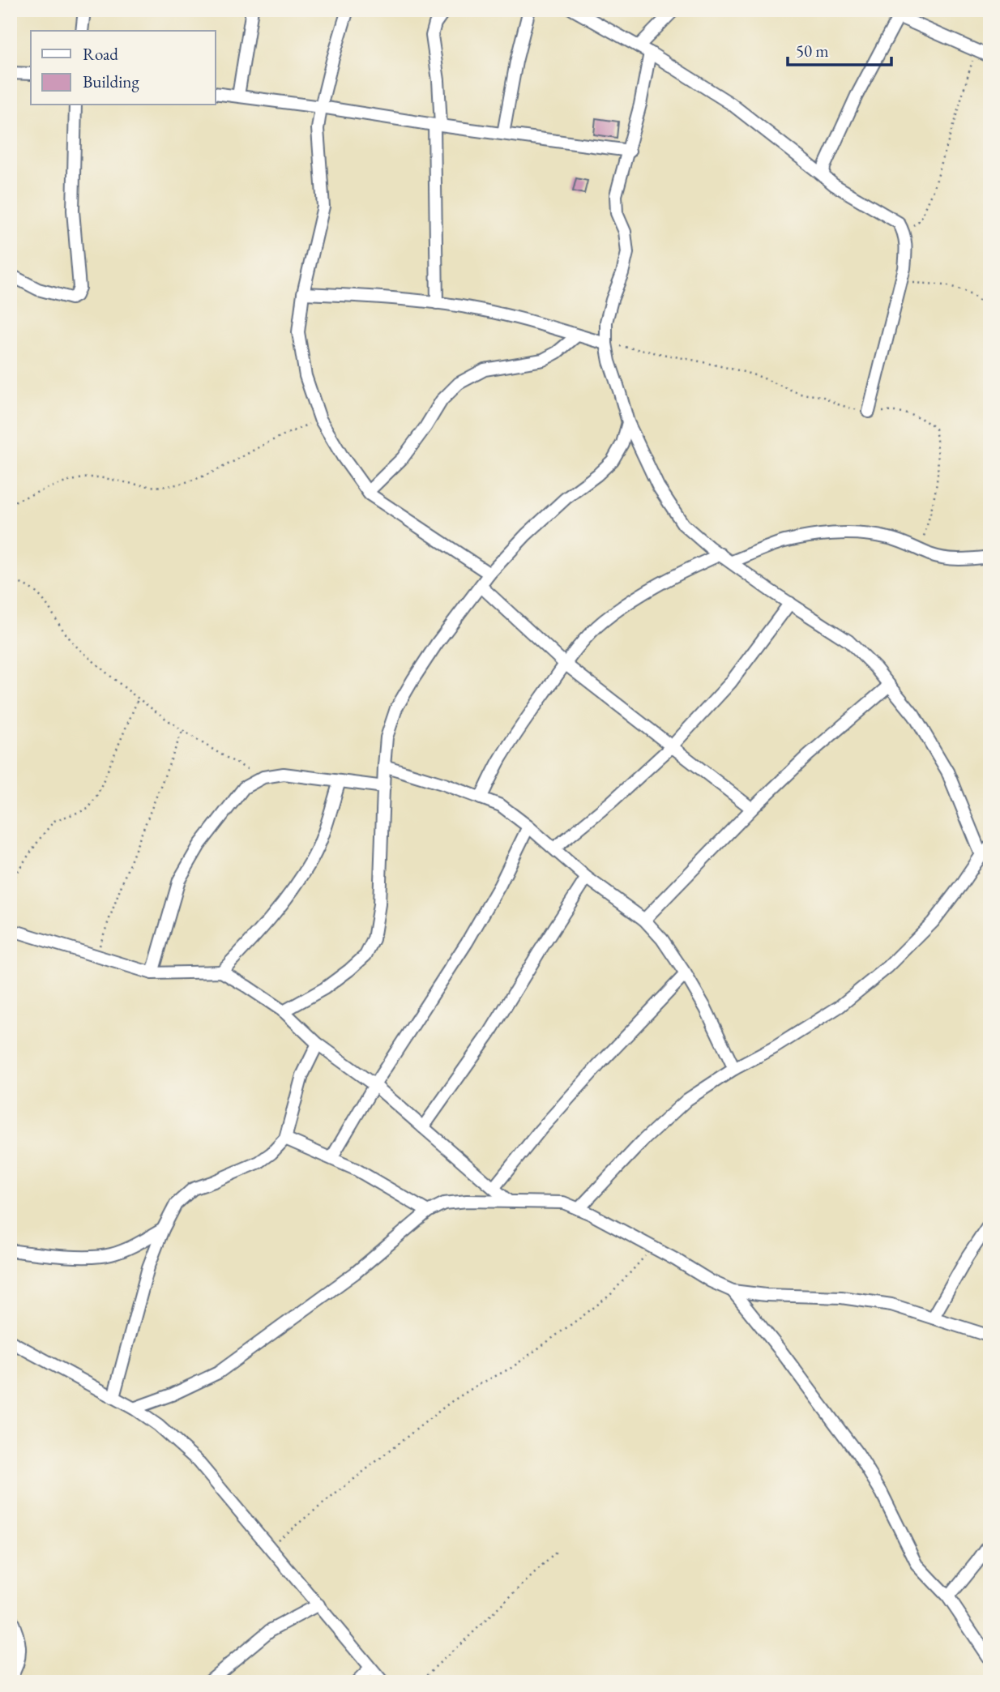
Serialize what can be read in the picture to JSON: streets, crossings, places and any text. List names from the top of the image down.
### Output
{
  "legend": ["Road", "Building"],
  "scale_bar": "50 m"
}
